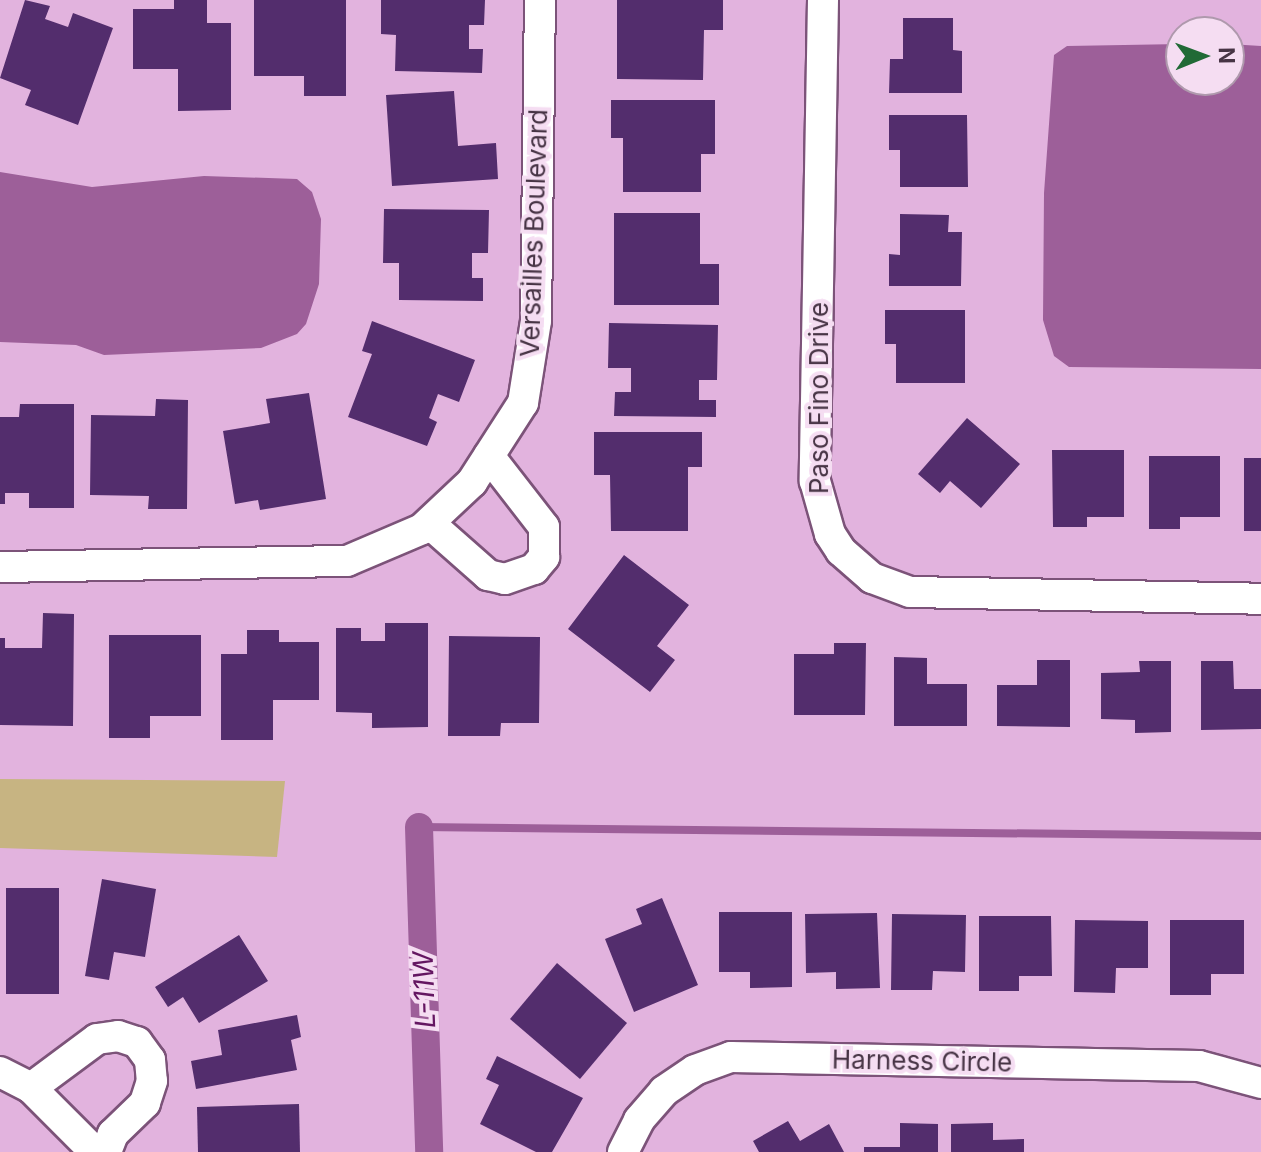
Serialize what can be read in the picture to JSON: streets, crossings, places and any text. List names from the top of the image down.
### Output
{
  "streets": {
    "street": ["Versailles Boulevard", "Paso Fino Drive", "Harness Circle"]
  },
  "water": ["L-11W"],
  "north": "right"
}
